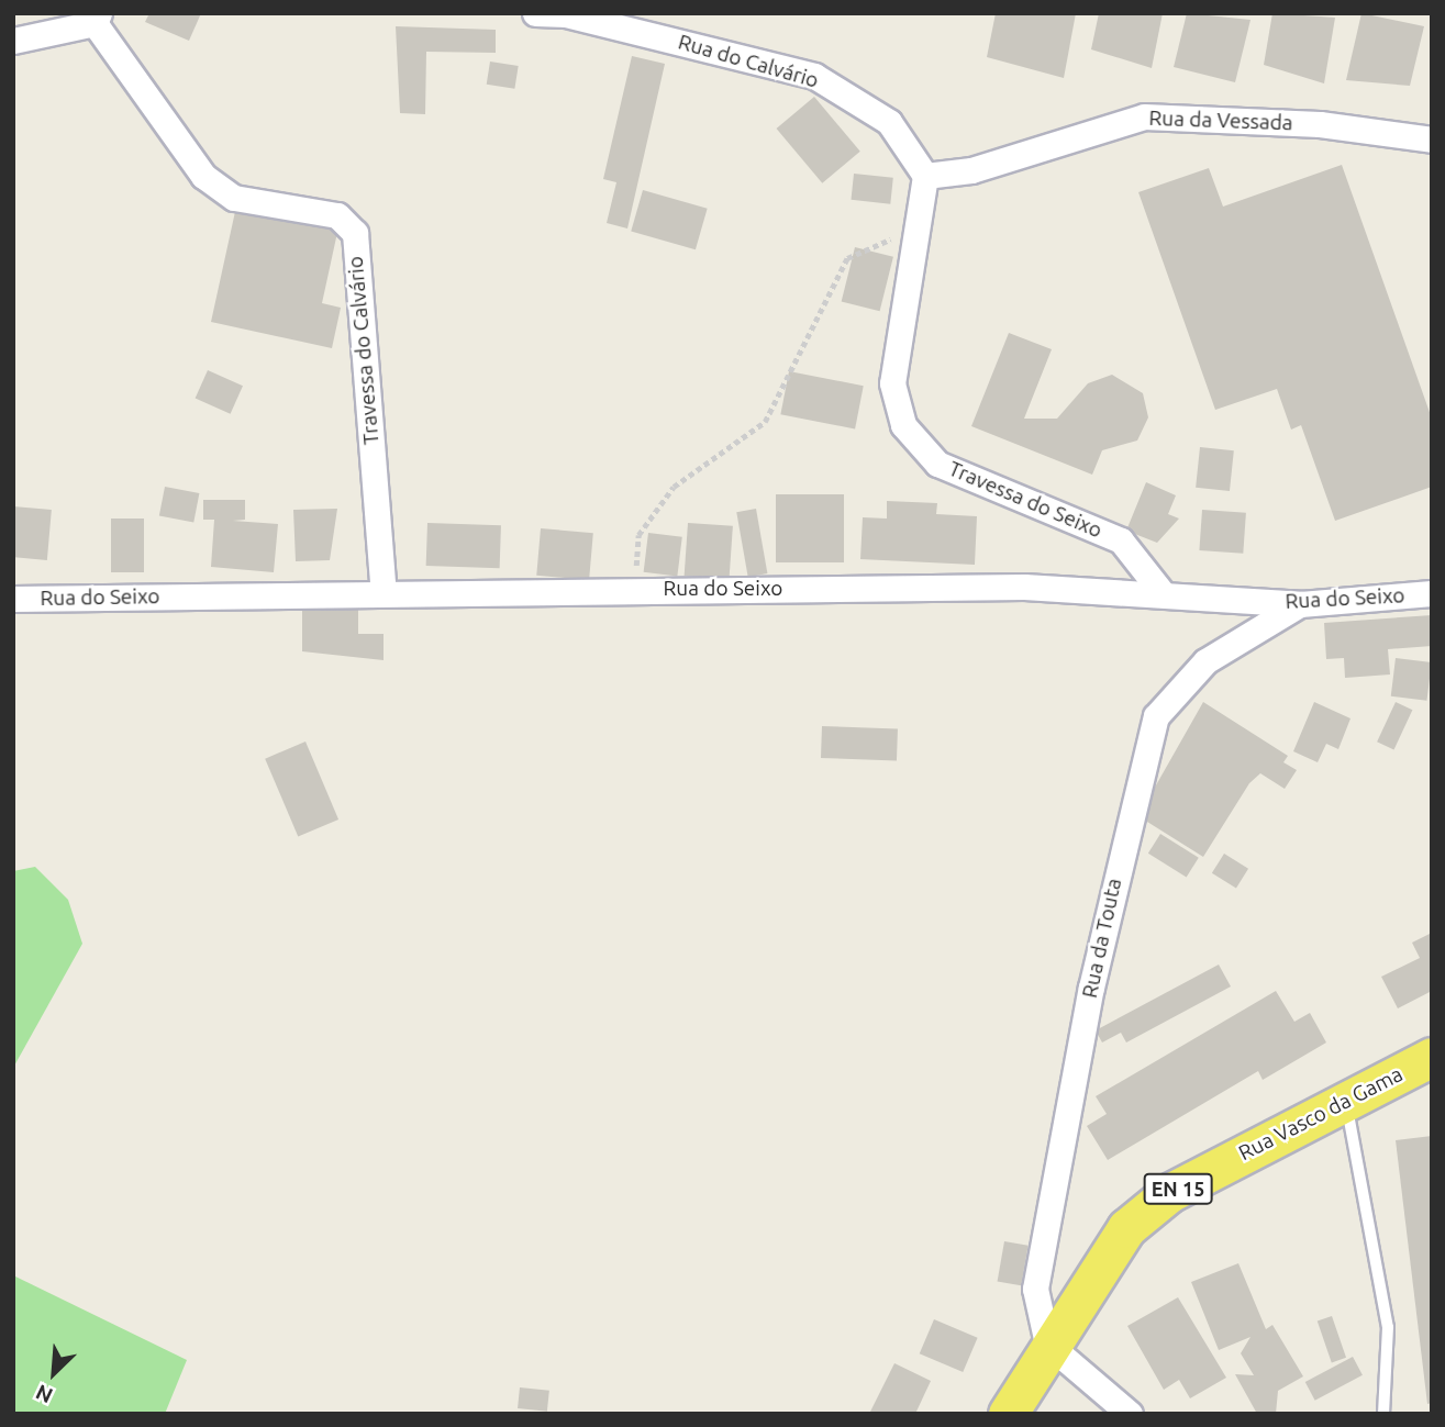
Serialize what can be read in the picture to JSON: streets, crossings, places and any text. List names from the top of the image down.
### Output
{
  "streets": {
    "main road": ["Rua Vasco da Gama", "EN 15"],
    "street": [
      "Rua do Calvário",
      "Rua da Vessada",
      "Travessa do Calvário",
      "Travessa do Seixo",
      "Rua do Seixo",
      "Rua da Touta"
    ]
  },
  "crossings": [
    ["Rua do Calvário", "Rua da Vessada"],
    ["Rua do Calvário", "Travessa do Seixo"],
    ["Rua da Vessada", "Travessa do Seixo"],
    ["Travessa do Calvário", "Rua do Seixo"],
    ["Travessa do Seixo", "Rua do Seixo"],
    ["Rua do Seixo", "Rua da Touta"],
    ["Rua da Touta", "Rua Vasco da Gama"]
  ],
  "north": "bottom left"
}
